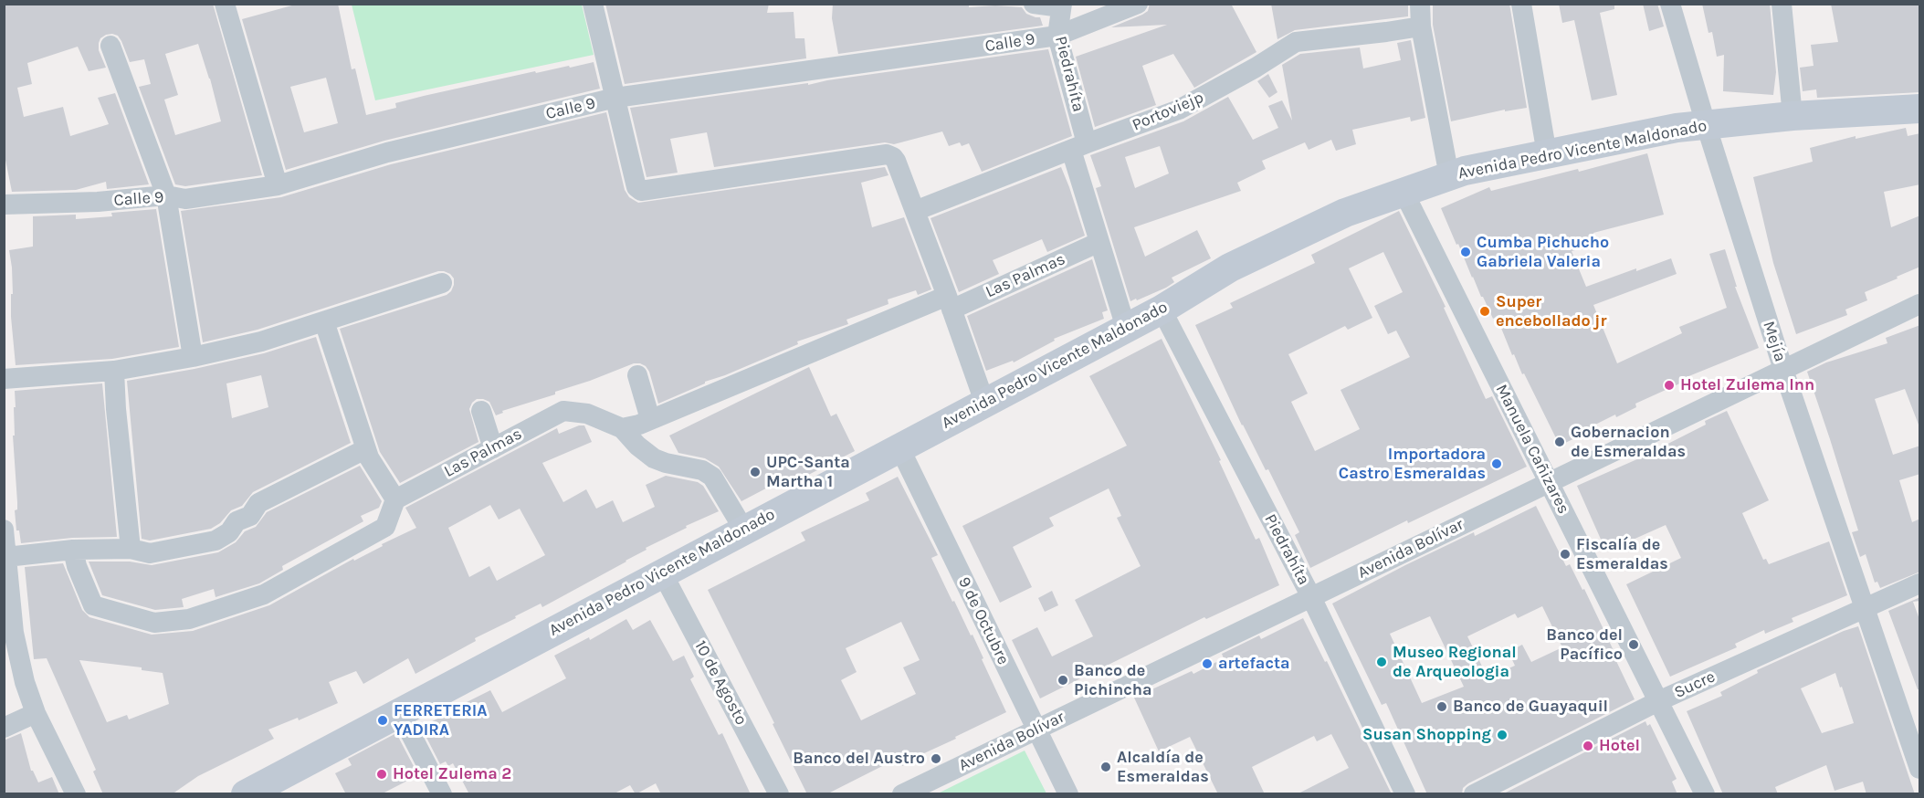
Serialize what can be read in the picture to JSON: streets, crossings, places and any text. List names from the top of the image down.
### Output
{
  "streets": {
    "main road": ["Avenida Pedro Vicente Maldonado"],
    "street": [
      "Calle 9",
      "Piedrahíta",
      "Portoviejp",
      "Las Palmas",
      "Mejía",
      "Manuela Cañizares",
      "Avenida Bolívar",
      "9 de Octubre",
      "10 de Agosto",
      "Sucre"
    ]
  },
  "crossings": [
    ["Calle 9", "Piedrahíta"],
    ["Piedrahíta", "Portoviejp"],
    ["Piedrahíta", "Avenida Pedro Vicente Maldonado"],
    ["Piedrahíta", "Las Palmas"],
    ["Piedrahíta", "Avenida Bolívar"],
    ["Avenida Pedro Vicente Maldonado", "Mejía"],
    ["Avenida Pedro Vicente Maldonado", "Manuela Cañizares"],
    ["Avenida Pedro Vicente Maldonado", "9 de Octubre"],
    ["Avenida Pedro Vicente Maldonado", "10 de Agosto"],
    ["Mejía", "Avenida Bolívar"],
    ["Mejía", "Sucre"],
    ["Manuela Cañizares", "Avenida Bolívar"],
    ["Manuela Cañizares", "Sucre"],
    ["Avenida Bolívar", "9 de Octubre"]
  ],
  "places": [
    "Cumba Pichucho Gabriela Valeria",
    "Super encebollado jr",
    "Hotel Zulema Inn",
    "Gobernacion de Esmeraldas",
    "Importadora Castro Esmeraldas",
    "UPC-Santa Martha 1",
    "Fiscalía de Esmeraldas",
    "Banco del Pacífico",
    "Museo Regional de Arqueologia",
    "artefacta",
    "Banco de Pichincha",
    "Banco de Guayaquil",
    "FERRETERIA YADIRA",
    "Susan Shopping",
    "Hotel",
    "Banco del Austro",
    "Alcaldía de Esmeraldas",
    "Hotel Zulema 2"
  ]
}
